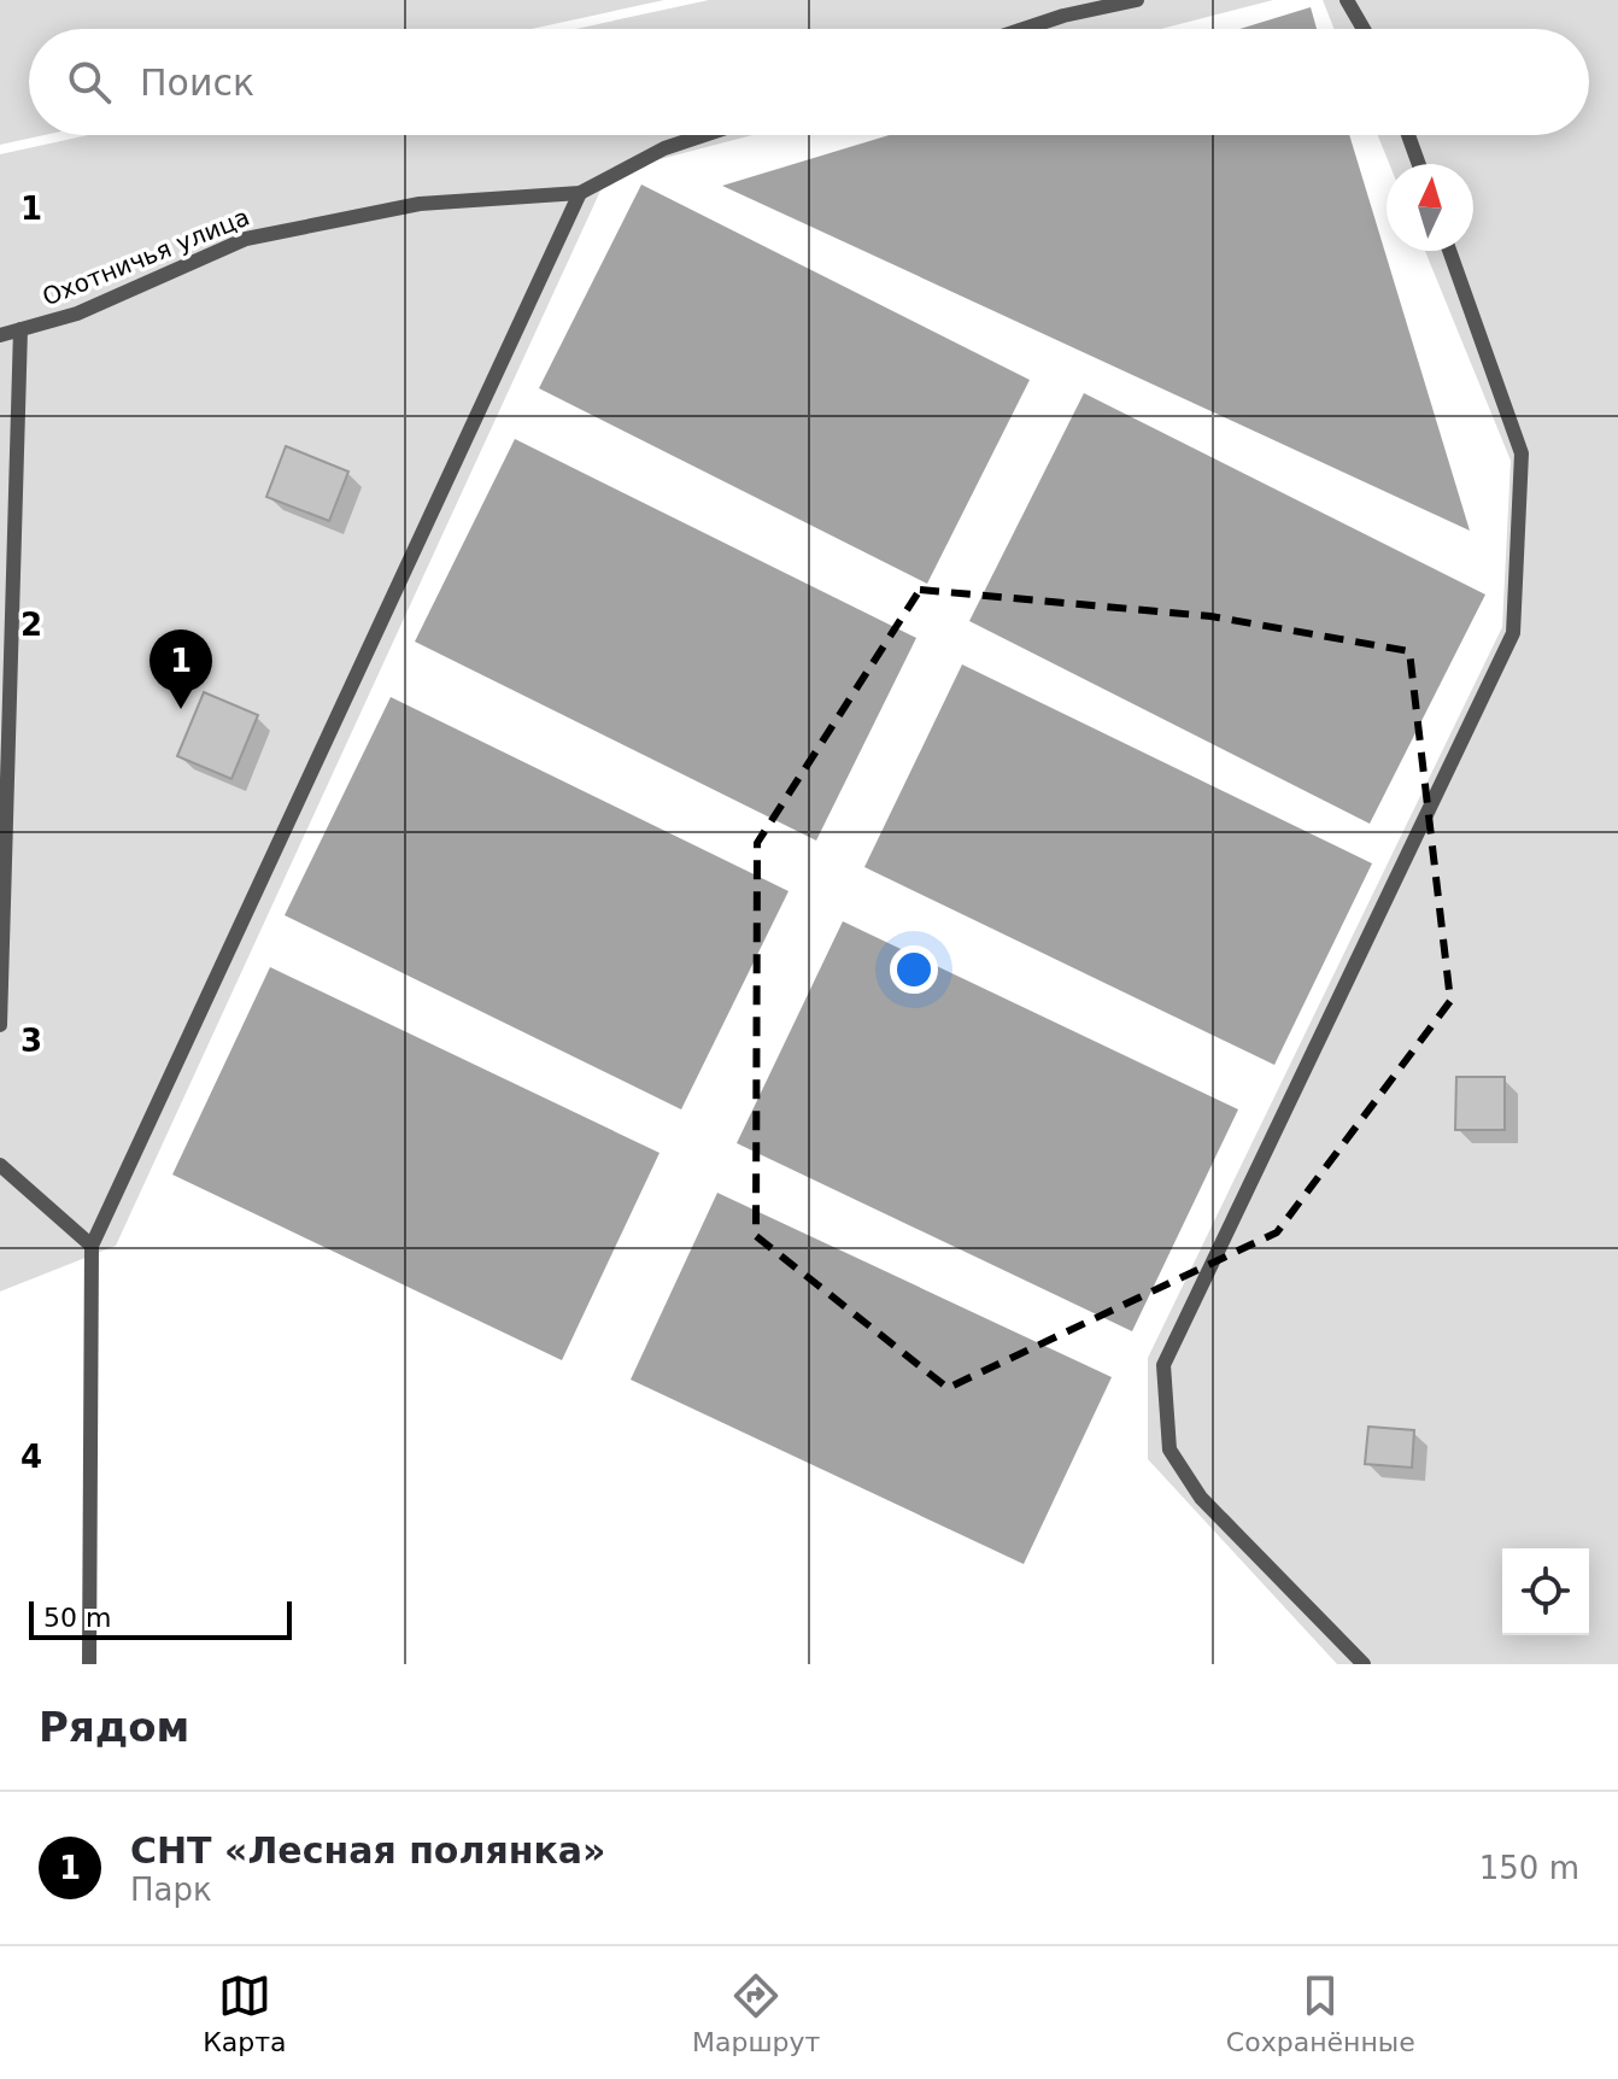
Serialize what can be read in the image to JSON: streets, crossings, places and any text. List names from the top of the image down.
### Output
{
  "streets": {
    "lane": ["Охотничья улица"]
  },
  "scale_bar": "50 m",
  "north": "top",
  "page": {
    "search": "Поиск",
    "pins": "1",
    "scale": "50 m",
    "heading": "Рядом",
    "list": [
      {
        "mark": "1",
        "name": "СНТ «Лесная полянка»",
        "note": "Парк",
        "value": "150 m"
      }
    ],
    "nav": ["Карта", "Маршрут", "Сохранённые"]
  },
  "grid": {
    "rows": [
      "1",
      "2",
      "3",
      "4"
    ]
  }
}
